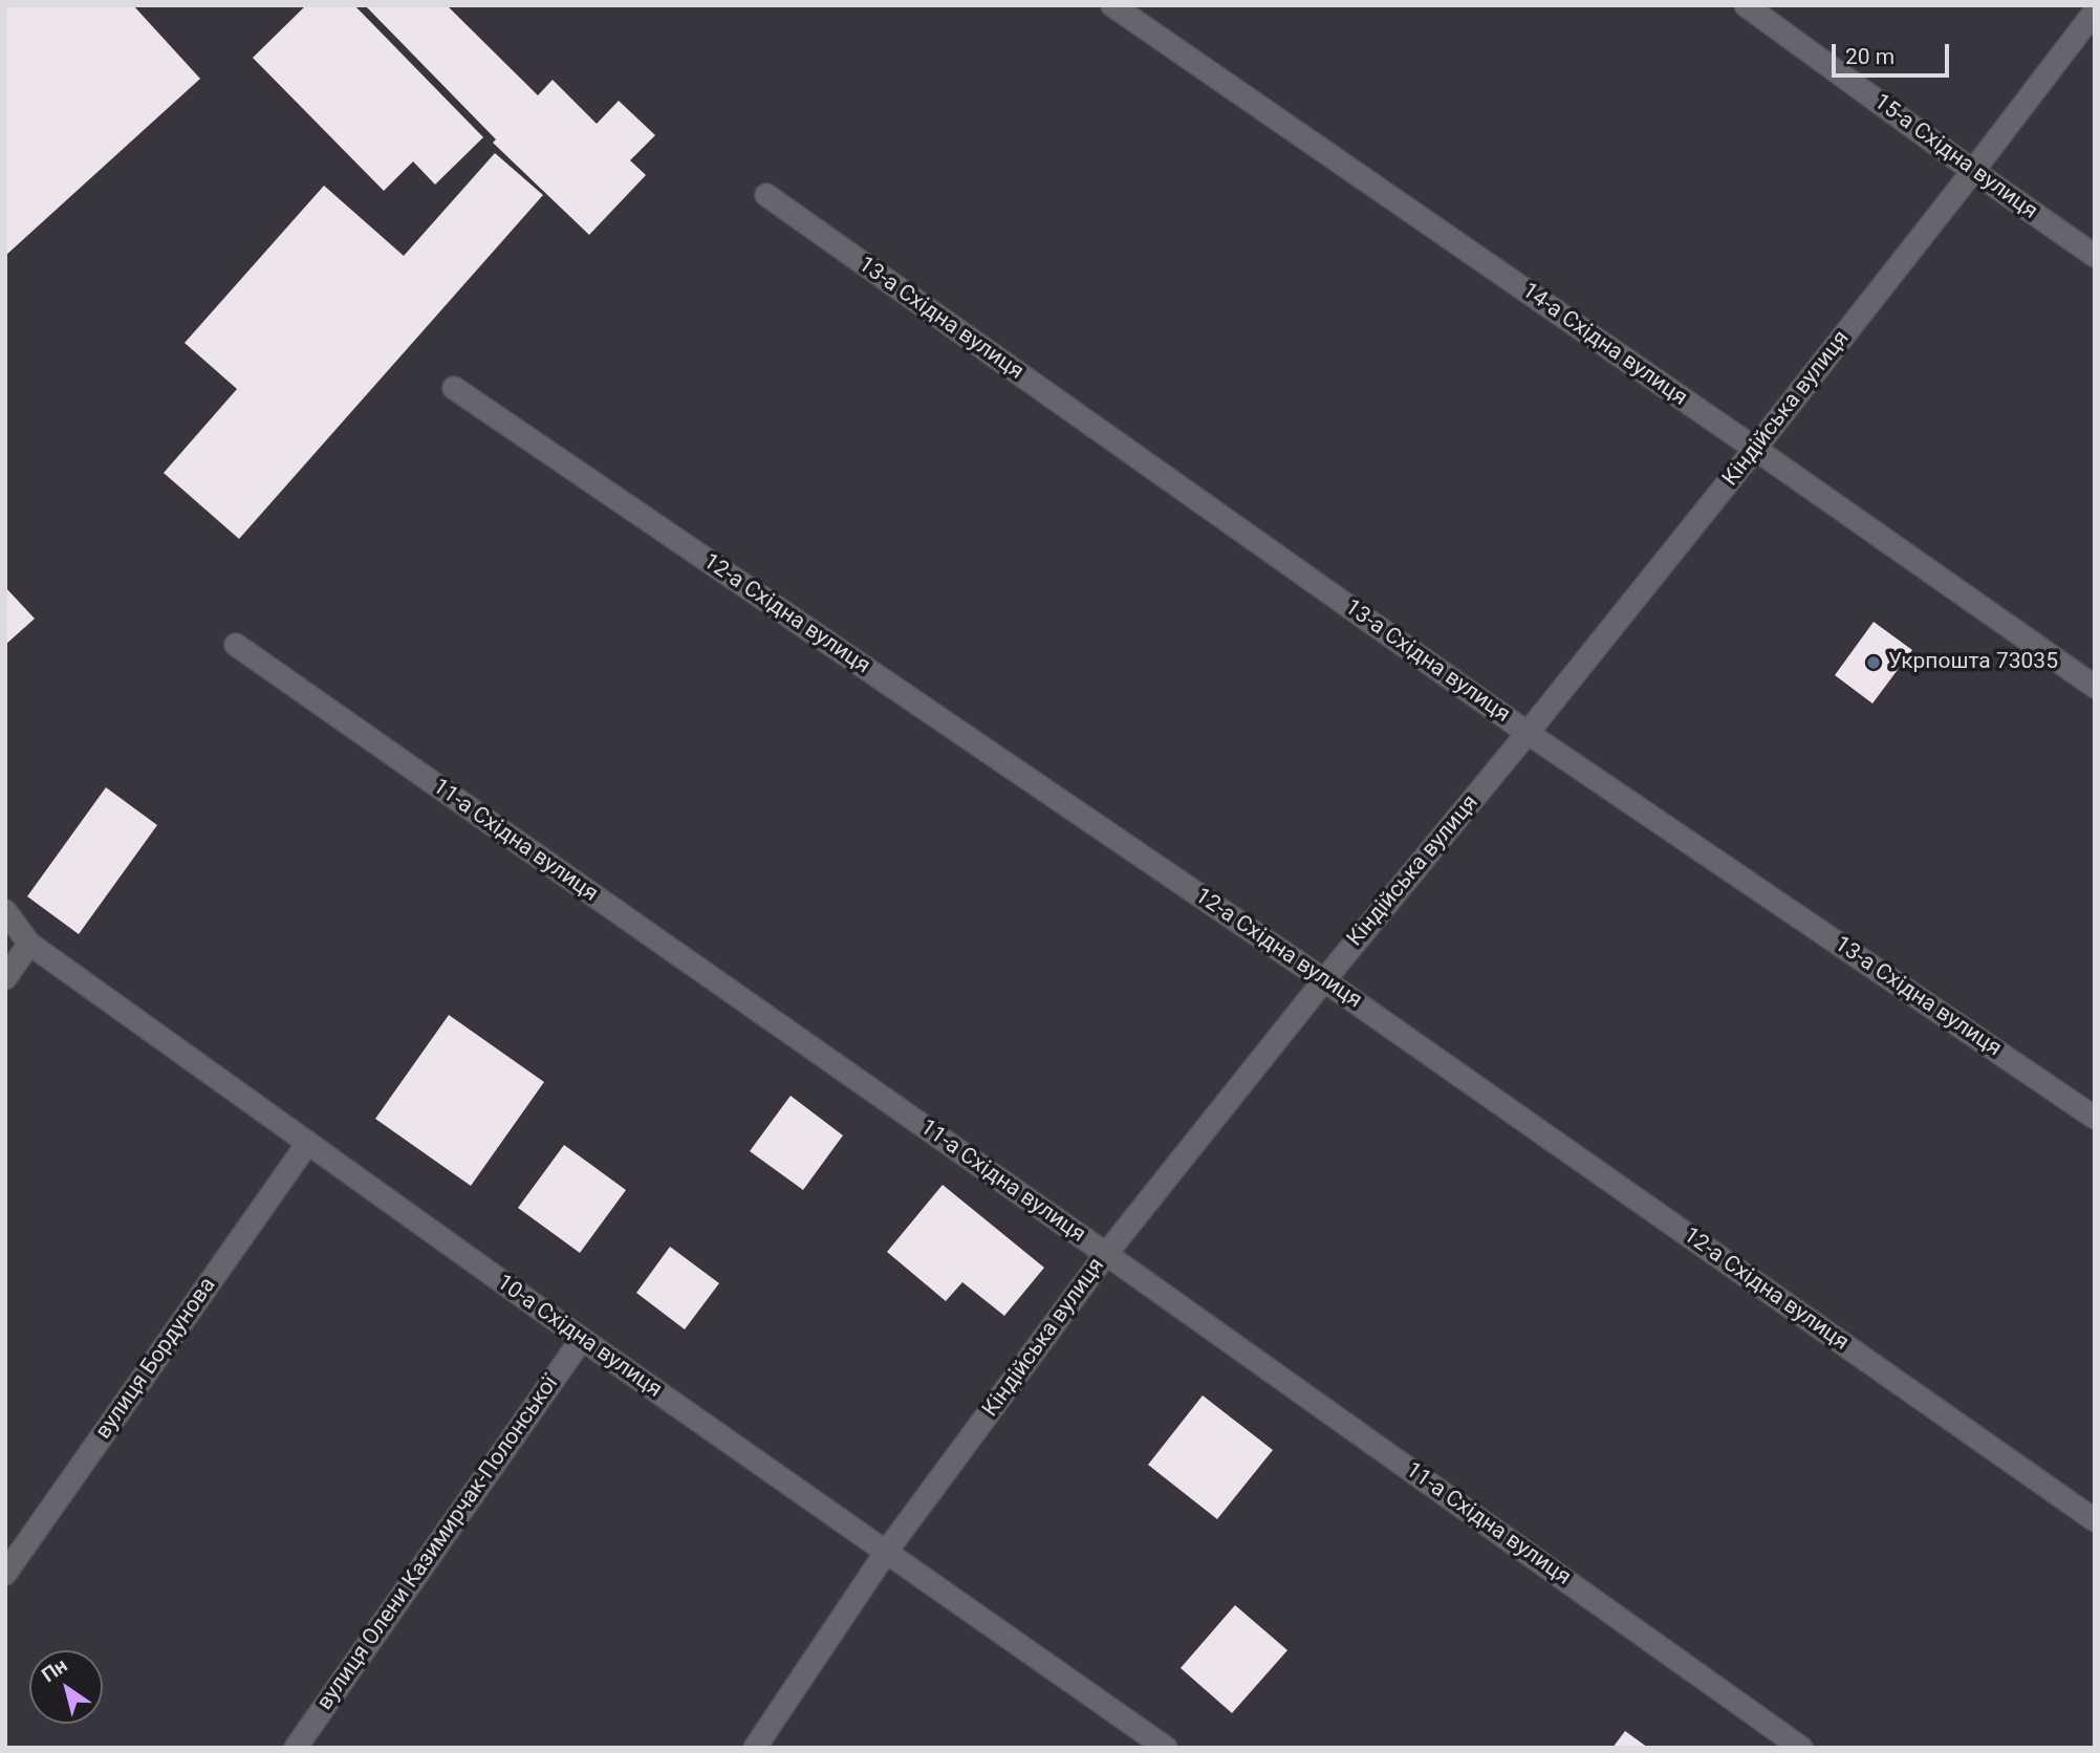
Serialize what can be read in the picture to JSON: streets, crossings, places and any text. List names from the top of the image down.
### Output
{
  "streets": {
    "street": [
      "15-а Східна вулиця",
      "13-а Східна вулиця",
      "14-а Східна вулиця",
      "Кіндійська вулиця",
      "12-а Східна вулиця",
      "11-а Східна вулиця",
      "10-а Східна вулиця",
      "вулиця Бордунова",
      "вулиця Олени Казимирчак-Полонської"
    ]
  },
  "crossings": [
    ["15-а Східна вулиця", "Кіндійська вулиця"],
    ["13-а Східна вулиця", "Кіндійська вулиця"],
    ["14-а Східна вулиця", "Кіндійська вулиця"],
    ["Кіндійська вулиця", "12-а Східна вулиця"],
    ["Кіндійська вулиця", "11-а Східна вулиця"],
    ["Кіндійська вулиця", "10-а Східна вулиця"],
    ["10-а Східна вулиця", "вулиця Бордунова"],
    ["10-а Східна вулиця", "вулиця Олени Казимирчак-Полонської"]
  ],
  "places": ["Укрпошта 73035"],
  "scale_bar": "20 m",
  "north": "top left"
}
